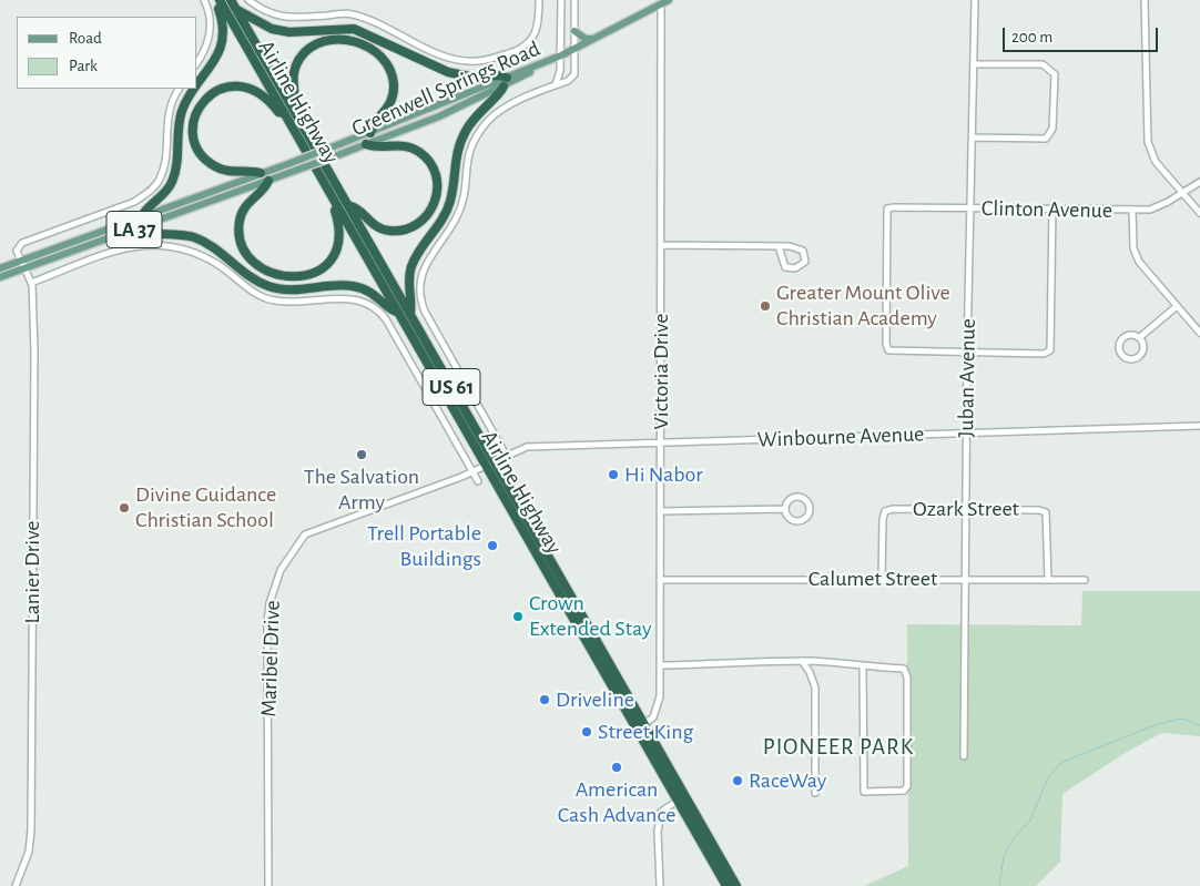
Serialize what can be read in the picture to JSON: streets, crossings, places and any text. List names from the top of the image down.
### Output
{
  "streets": {
    "highway": ["Airline Highway", "US 61"],
    "main road": ["Greenwell Springs Road", "LA 37"],
    "street": [
      "Clinton Avenue",
      "Victoria Drive",
      "Juban Avenue",
      "Winbourne Avenue",
      "Ozark Street",
      "Lanier Drive",
      "Calumet Street",
      "Maribel Drive"
    ]
  },
  "crossings": [
    ["Greenwell Springs Road", "Victoria Drive"],
    ["Greenwell Springs Road", "Lanier Drive"],
    ["Airline Highway", "Victoria Drive"],
    ["Airline Highway", "Winbourne Avenue"],
    ["Airline Highway", "Lanier Drive"],
    ["Airline Highway", "Maribel Drive"],
    ["Clinton Avenue", "Juban Avenue"],
    ["Victoria Drive", "Winbourne Avenue"],
    ["Victoria Drive", "Calumet Street"],
    ["Juban Avenue", "Winbourne Avenue"],
    ["Juban Avenue", "Ozark Street"],
    ["Juban Avenue", "Calumet Street"],
    ["Winbourne Avenue", "Maribel Drive"],
    ["Ozark Street", "Calumet Street"]
  ],
  "districts": ["PIONEER PARK"],
  "places": [
    "Greater Mount Olive Christian Academy",
    "The Salvation Army",
    "Hi Nabor",
    "Divine Guidance Christian School",
    "Trell Portable Buildings",
    "Crown Extended Stay",
    "Driveline",
    "Street King",
    "American Cash Advance",
    "RaceWay"
  ],
  "legend": ["Road", "Park"],
  "scale_bar": "200 m"
}
